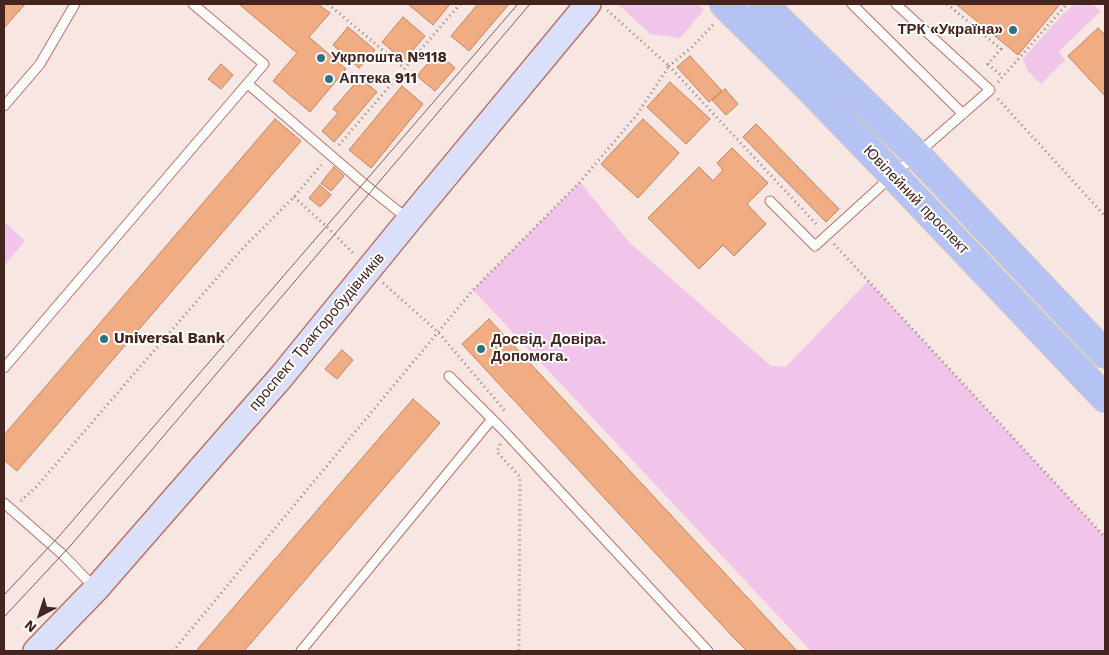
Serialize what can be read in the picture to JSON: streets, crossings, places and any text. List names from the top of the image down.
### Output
{
  "streets": {
    "main road": ["Ювілейний проспект", "проспект Тракторобудівників"]
  },
  "places": [
    "ТРК «Україна»",
    "Укрпошта №118",
    "Аптека 911",
    "Universal Bank",
    "Досвід. Довіра. Допомога."
  ],
  "north": "bottom left"
}
